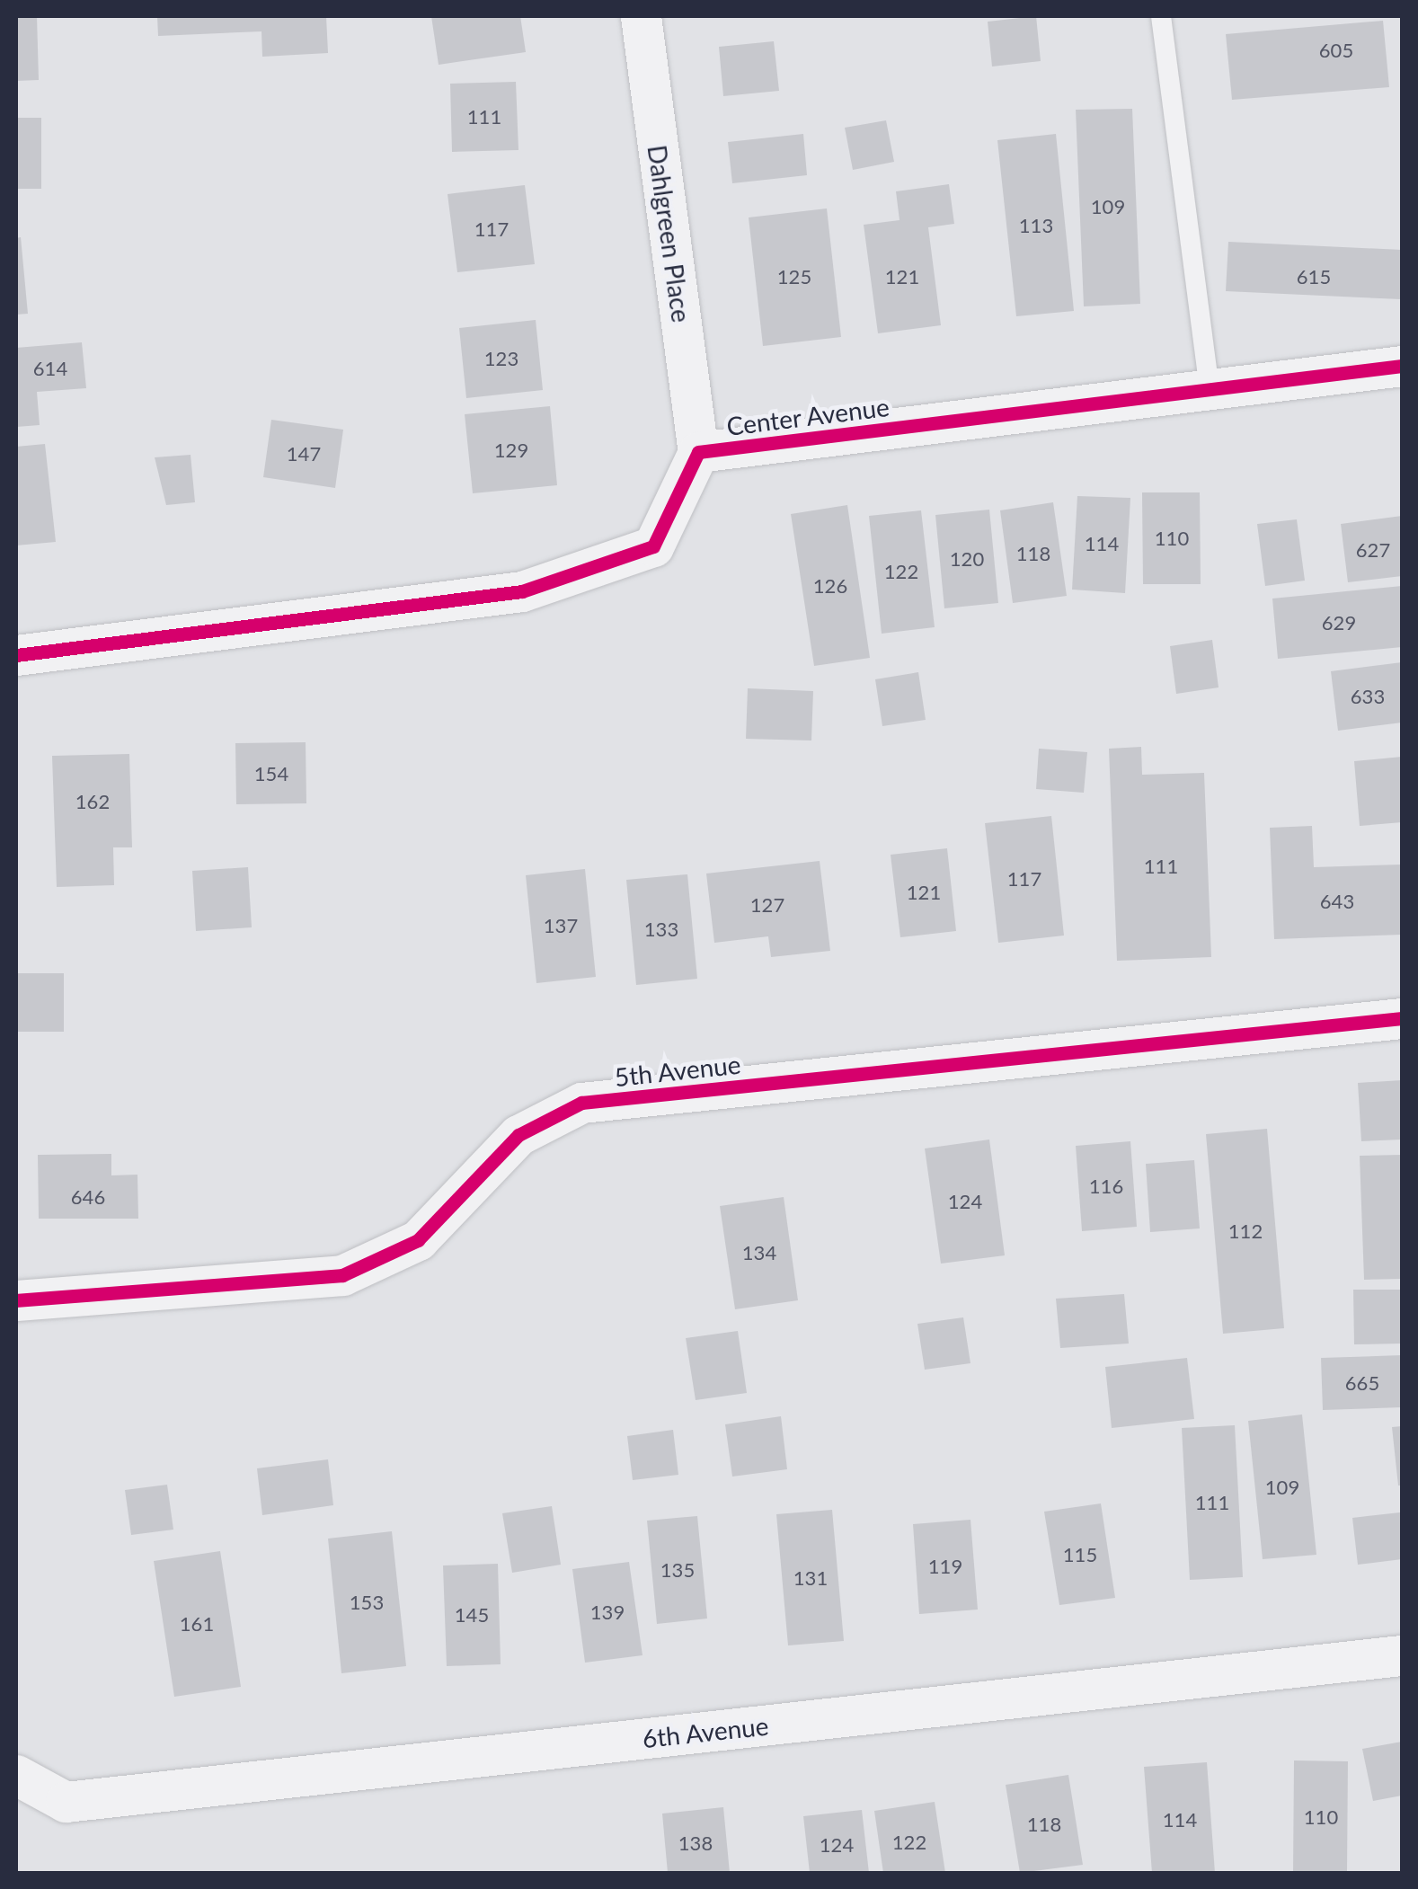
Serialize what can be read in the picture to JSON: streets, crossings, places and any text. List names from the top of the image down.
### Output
{
  "streets": {
    "street": [
      "Dahlgreen Place",
      "Center Avenue",
      "5th Avenue",
      "6th Avenue"
    ]
  },
  "crossings": [
    ["Dahlgreen Place", "Center Avenue"]
  ],
  "house_numbers": [
    "605",
    "111",
    "109",
    "113",
    "117",
    "125",
    "121",
    "615",
    "123",
    "614",
    "129",
    "147",
    "110",
    "114",
    "627",
    "118",
    "120",
    "122",
    "126",
    "629",
    "633",
    "154",
    "162",
    "111",
    "117",
    "121",
    "643",
    "127",
    "137",
    "133",
    "116",
    "646",
    "124",
    "112",
    "134",
    "665",
    "109",
    "111",
    "115",
    "119",
    "135",
    "131",
    "153",
    "139",
    "145",
    "161",
    "110",
    "114",
    "118",
    "122",
    "138",
    "124"
  ]
}
